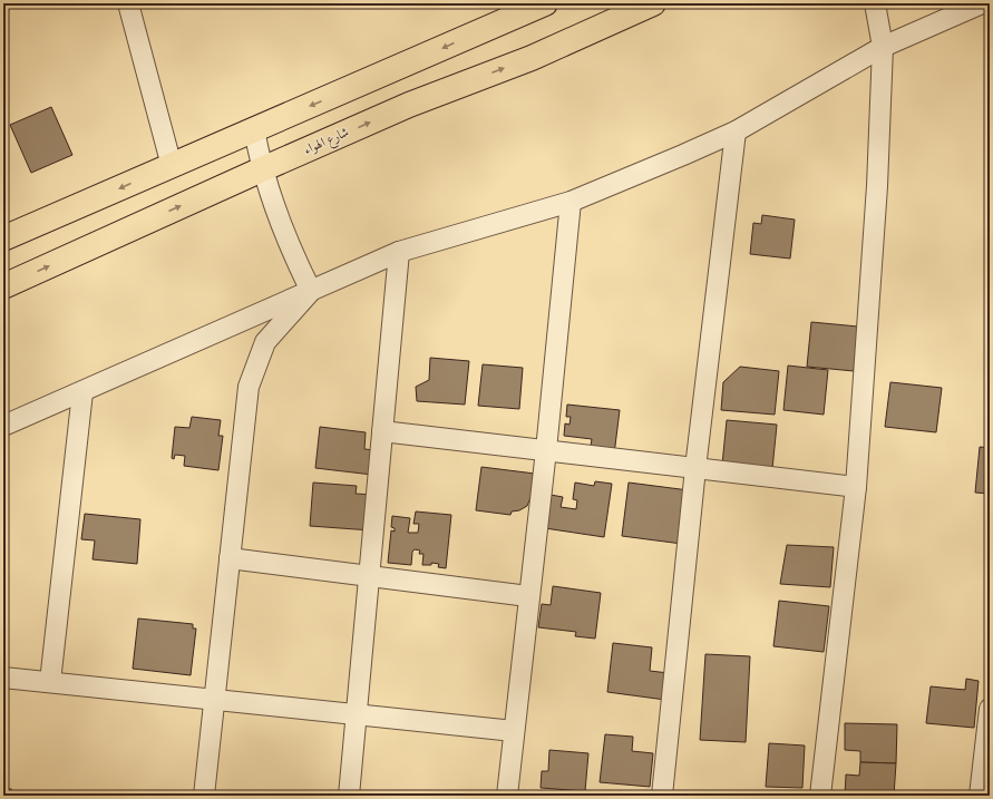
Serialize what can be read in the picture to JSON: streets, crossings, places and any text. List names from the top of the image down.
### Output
{
  "streets": {
    "main road": ["شارع الهواء"]
  }
}
